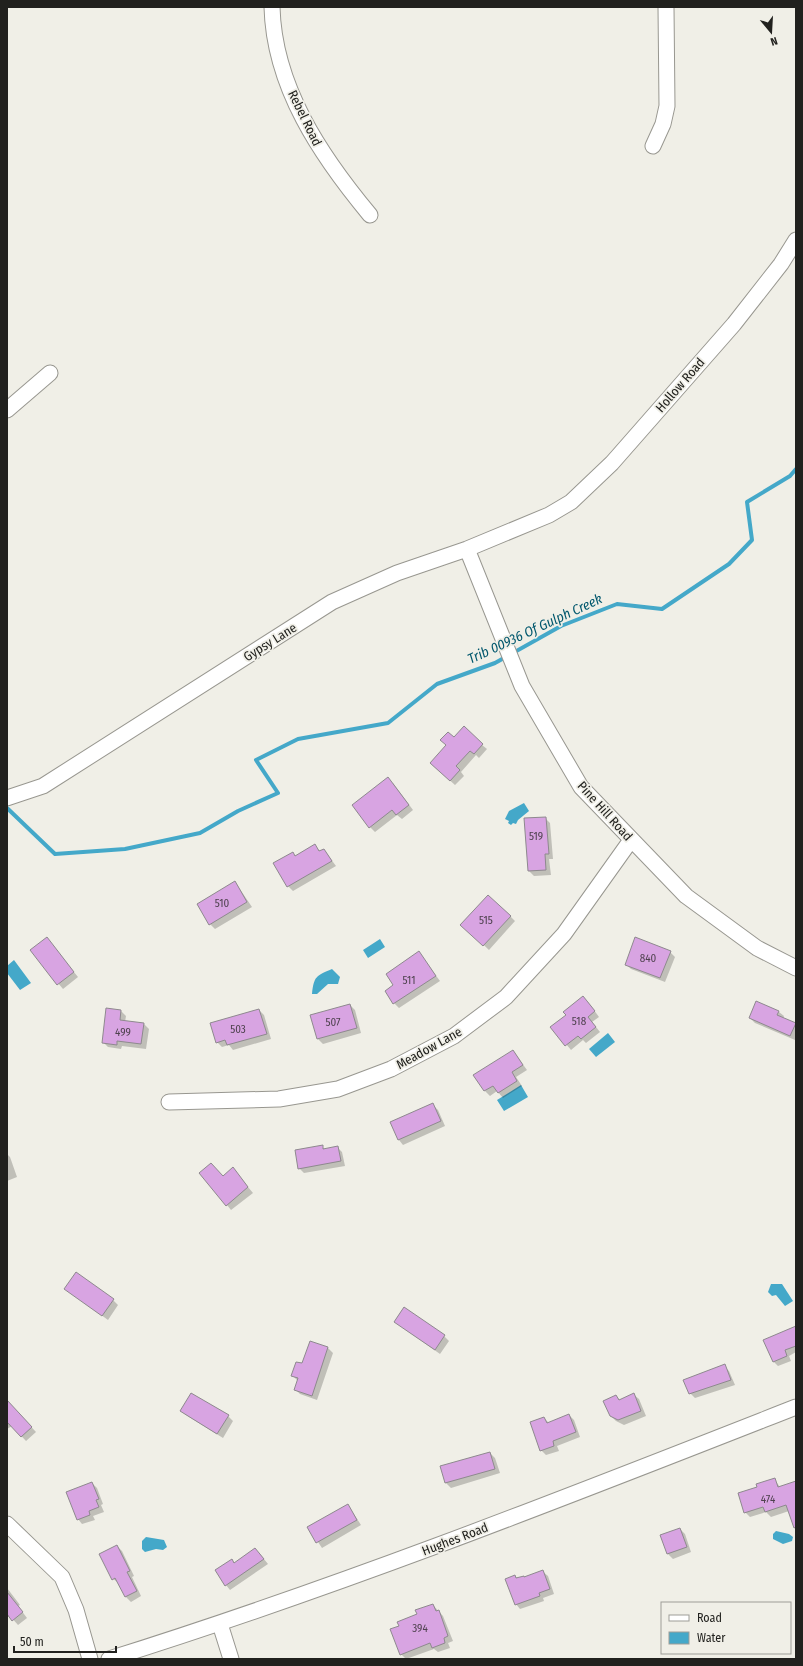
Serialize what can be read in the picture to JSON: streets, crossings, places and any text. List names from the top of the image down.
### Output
{
  "streets": {
    "street": [
      "Rebel Road",
      "Hollow Road",
      "Gypsy Lane",
      "Pine Hill Road",
      "Meadow Lane",
      "Hughes Road"
    ]
  },
  "crossings": [
    ["Hollow Road", "Gypsy Lane"],
    ["Gypsy Lane", "Pine Hill Road"],
    ["Pine Hill Road", "Meadow Lane"]
  ],
  "water": ["Trib 00936 Of Gulph Creek"],
  "house_numbers": [
    "519",
    "510",
    "515",
    "840",
    "511",
    "518",
    "507",
    "503",
    "499",
    "474",
    "394"
  ],
  "legend": ["Road", "Water"],
  "scale_bar": "50 m",
  "north": "bottom"
}
